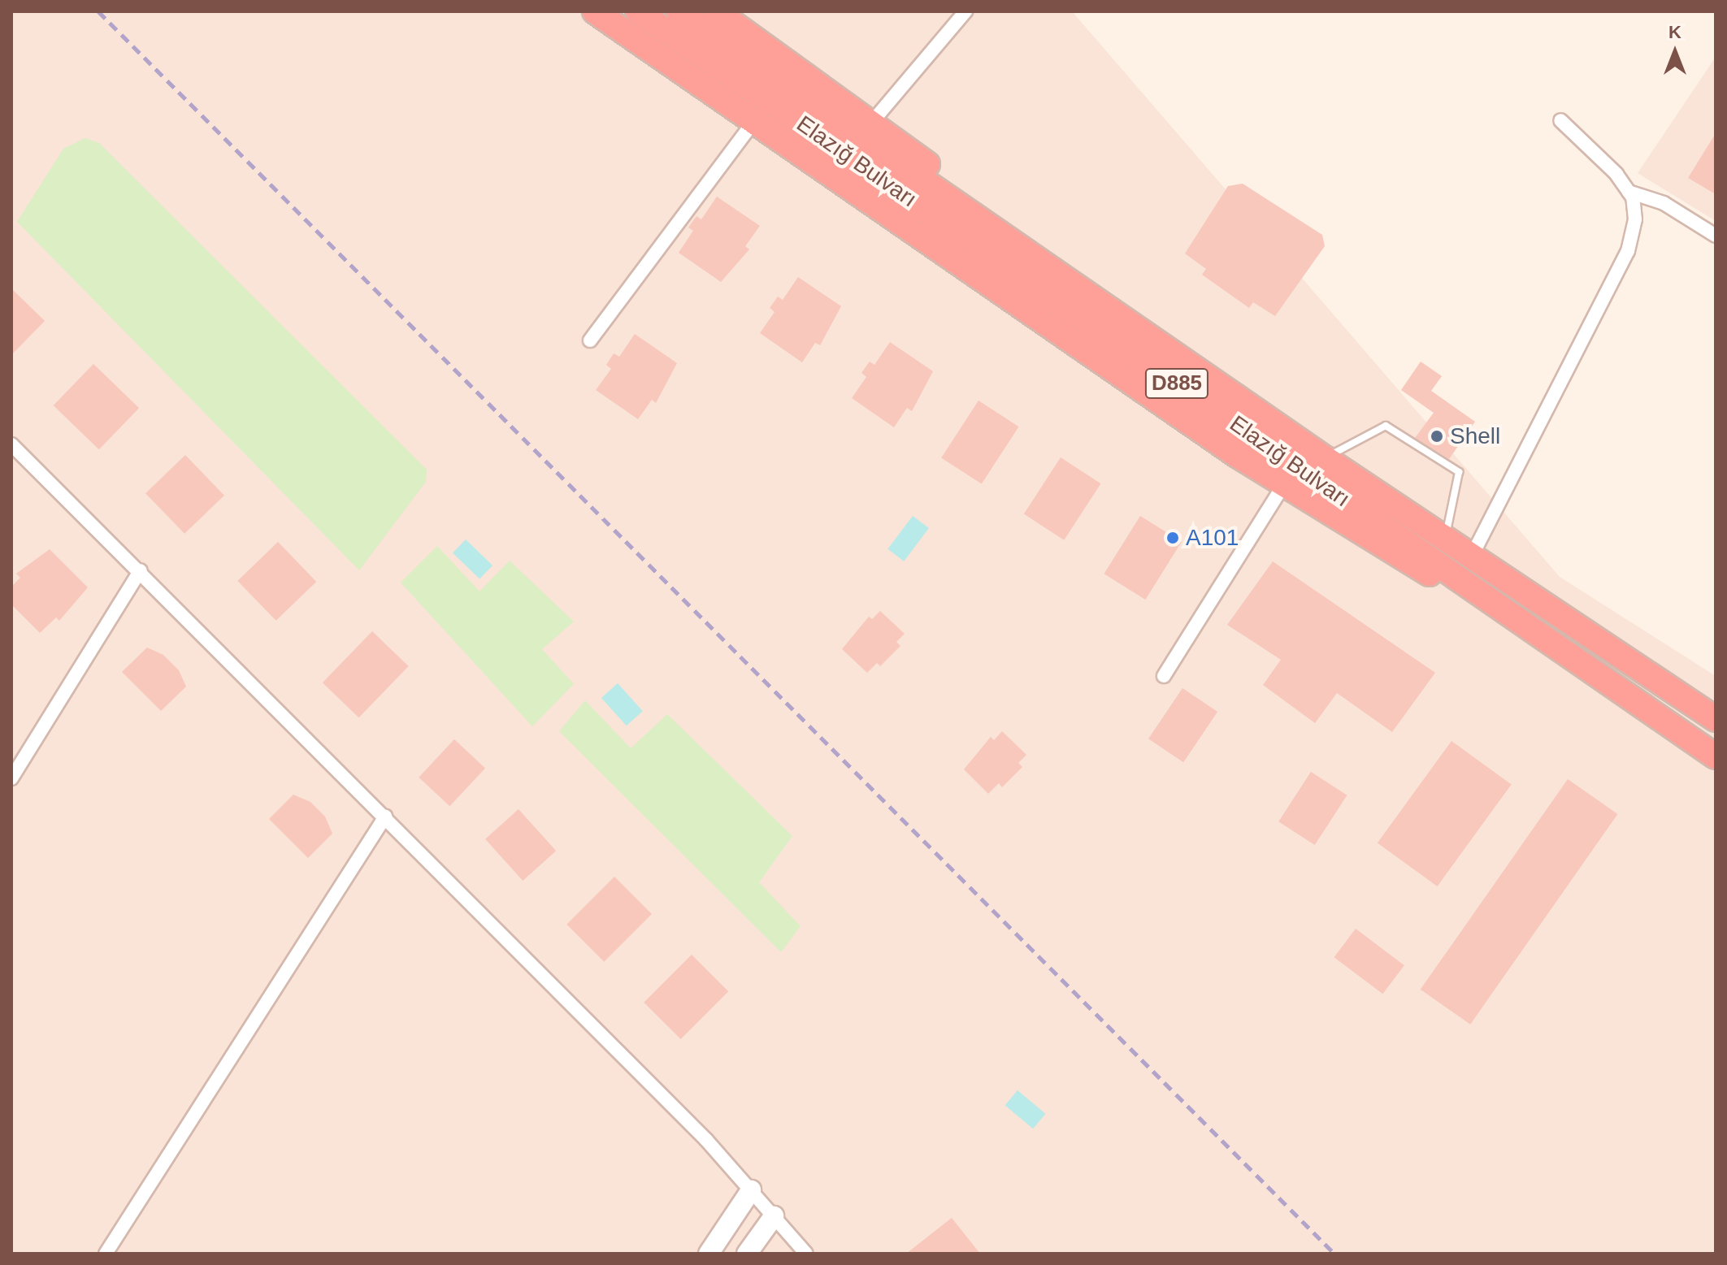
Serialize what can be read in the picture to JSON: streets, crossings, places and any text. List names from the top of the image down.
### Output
{
  "streets": {
    "highway": ["Elazığ Bulvarı", "D885"]
  },
  "places": ["Shell", "A101"],
  "north": "top"
}
